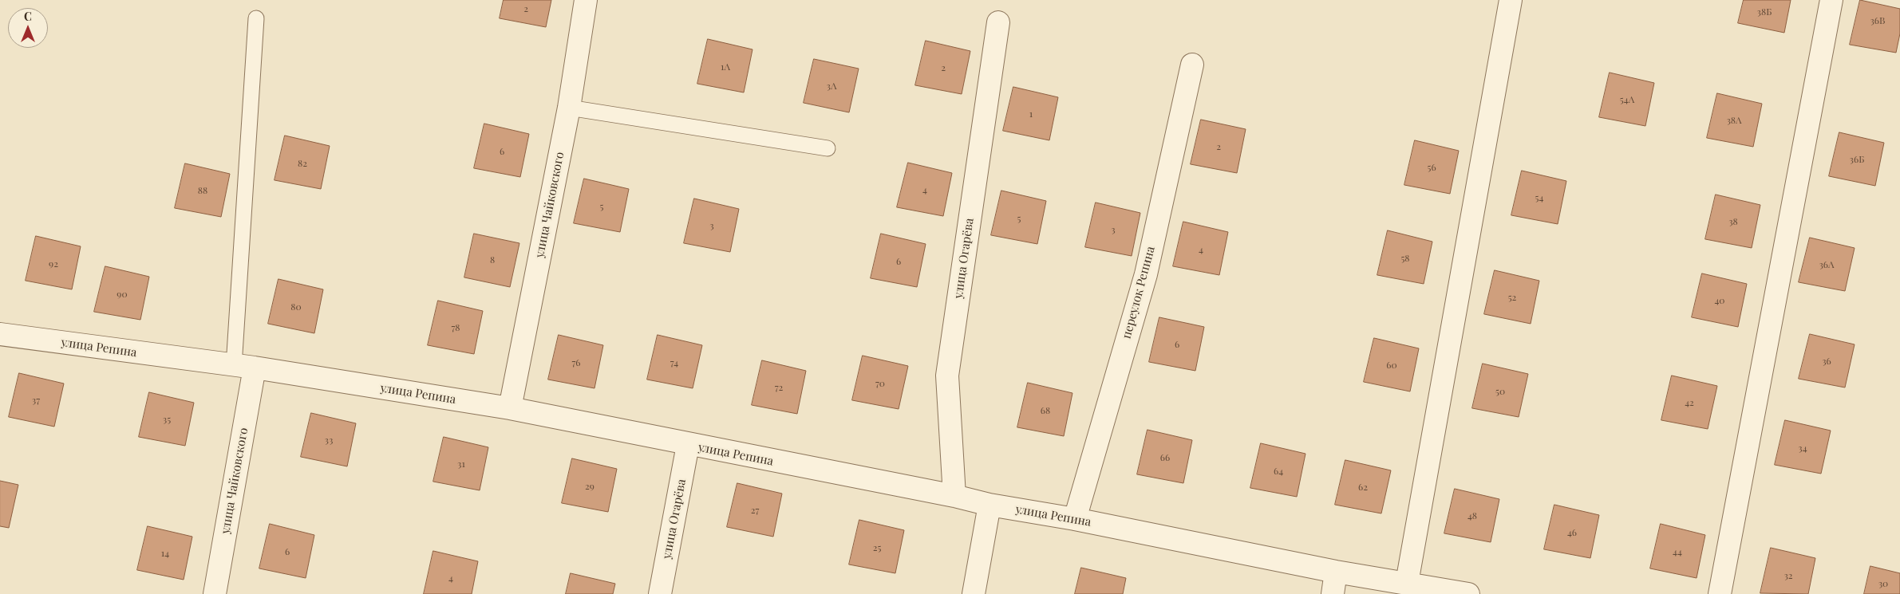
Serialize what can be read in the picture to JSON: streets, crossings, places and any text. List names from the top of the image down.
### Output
{
  "streets": {
    "street": [
      "улица Чайковского",
      "улица Огарёва",
      "переулок Репина",
      "улица Репина"
    ]
  },
  "crossings": [
    ["улица Чайковского", "улица Репина"],
    ["улица Огарёва", "улица Репина"],
    ["переулок Репина", "улица Репина"]
  ],
  "house_numbers": [
    "2",
    "38Б",
    "36В",
    "1А",
    "2",
    "3А",
    "54А",
    "1",
    "38А",
    "2",
    "6",
    "36Б",
    "82",
    "56",
    "4",
    "88",
    "54",
    "5",
    "5",
    "38",
    "3",
    "3",
    "4",
    "58",
    "8",
    "6",
    "92",
    "36А",
    "90",
    "52",
    "40",
    "80",
    "78",
    "6",
    "36",
    "76",
    "74",
    "60",
    "70",
    "72",
    "50",
    "37",
    "42",
    "68",
    "35",
    "33",
    "34",
    "66",
    "31",
    "64",
    "29",
    "62",
    "27",
    "48",
    "46",
    "25",
    "6",
    "44",
    "14",
    "32",
    "4",
    "30"
  ],
  "north": "top"
}
